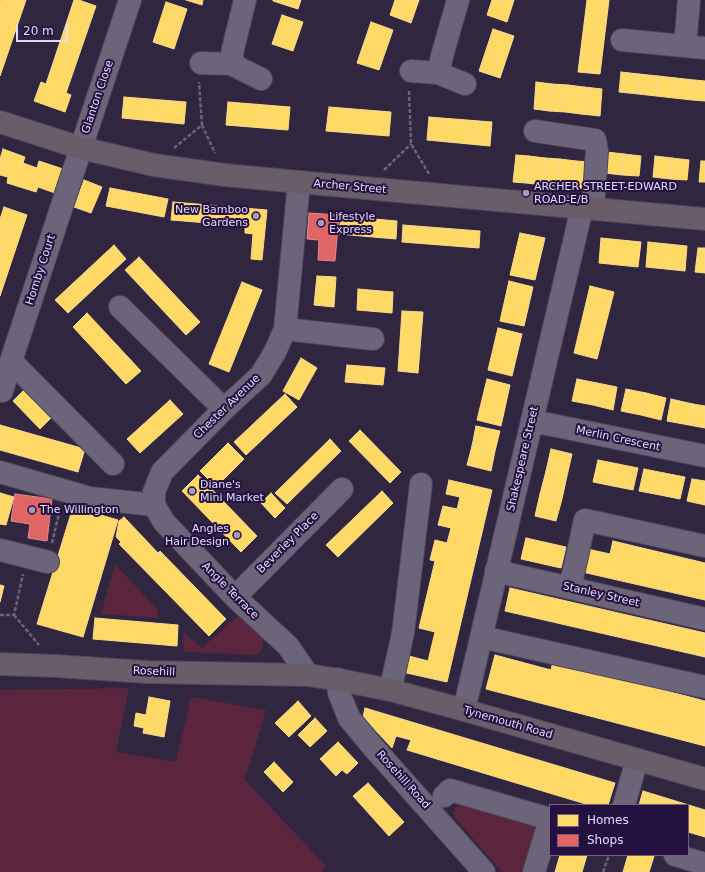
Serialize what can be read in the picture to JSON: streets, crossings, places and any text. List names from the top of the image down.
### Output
{
  "streets": {
    "main road": ["Archer Street", "Rosehill", "Tynemouth Road"],
    "street": [
      "Glanton Close",
      "Hornby Court",
      "Chester Avenue",
      "Merlin Crescent",
      "Shakespeare Street",
      "Beverley Place",
      "Angle Terrace",
      "Stanley Street",
      "Rosehill Road"
    ]
  },
  "crossings": [
    ["Glanton Close", "Archer Street"],
    ["Glanton Close", "Hornby Court"],
    ["Archer Street", "Hornby Court"],
    ["Archer Street", "Chester Avenue"],
    ["Archer Street", "Shakespeare Street"],
    ["Chester Avenue", "Angle Terrace"],
    ["Merlin Crescent", "Shakespeare Street"],
    ["Shakespeare Street", "Stanley Street"],
    ["Shakespeare Street", "Tynemouth Road"],
    ["Beverley Place", "Angle Terrace"],
    ["Angle Terrace", "Rosehill"],
    ["Angle Terrace", "Tynemouth Road"],
    ["Rosehill", "Tynemouth Road"],
    ["Tynemouth Road", "Rosehill Road"]
  ],
  "places": [
    "ARCHER STREET-EDWARD ROAD-E/B",
    "New Bamboo Gardens",
    "Lifestyle Express",
    "Diane's Mini Market",
    "The Willington",
    "Angles Hair Design"
  ],
  "legend": ["Homes", "Shops"],
  "scale_bar": "20 m"
}
